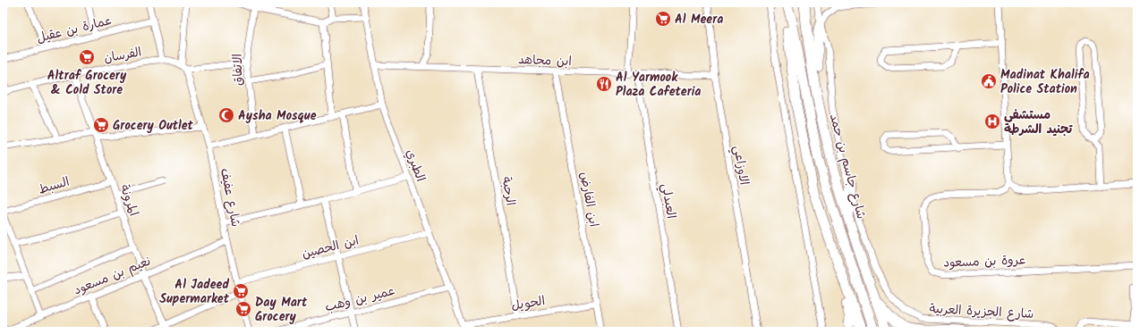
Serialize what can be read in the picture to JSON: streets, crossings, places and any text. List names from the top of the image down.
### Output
{
  "streets": {
    "main road": ["شارع جاسم بن حمد"],
    "street": [
      "عمارة بن عقيل",
      "الفرسان",
      "ابن مجاهد",
      "الاتفاق",
      "الطبري",
      "الاوزاعي",
      "السبط",
      "الرحبة",
      "شارع عفيف",
      "ابن الفارض",
      "المرونة",
      "العبدلي",
      "ابن الحصين",
      "عروة بن مسعود",
      "نعيم بن مسعود",
      "عمير بن وهب",
      "الحويل",
      "شارع الجزيرة العربية"
    ]
  },
  "crossings": [
    ["الفرسان", "الاتفاق"],
    ["الفرسان", "شارع عفيف"],
    ["الفرسان", "المرونة"],
    ["ابن مجاهد", "الطبري"],
    ["ابن مجاهد", "الاوزاعي"],
    ["ابن مجاهد", "الرحبة"],
    ["ابن مجاهد", "ابن الفارض"],
    ["ابن مجاهد", "العبدلي"],
    ["الطبري", "ابن الحصين"],
    ["الطبري", "عمير بن وهب"],
    ["الطبري", "الحويل"],
    ["شارع جاسم بن حمد", "شارع الجزيرة العربية"],
    ["السبط", "المرونة"],
    ["الرحبة", "الحويل"],
    ["شارع عفيف", "ابن الحصين"],
    ["شارع عفيف", "نعيم بن مسعود"],
    ["ابن الفارض", "الحويل"],
    ["المرونة", "نعيم بن مسعود"]
  ],
  "places": {
    "supermarket": [
      "Al Meera",
      "Altraf Grocery & Cold Store",
      "Grocery Outlet",
      "Al Jadeed Supermarket",
      "Day Mart Grocery"
    ],
    "public building": ["Madinat Khalifa Police Station"],
    "restaurant": ["Al Yarmook Plaza Cafeteria"],
    "mosque": ["Aysha Mosque"],
    "hospital": ["مستشفى تجنيد الشرطة"]
  }
}
